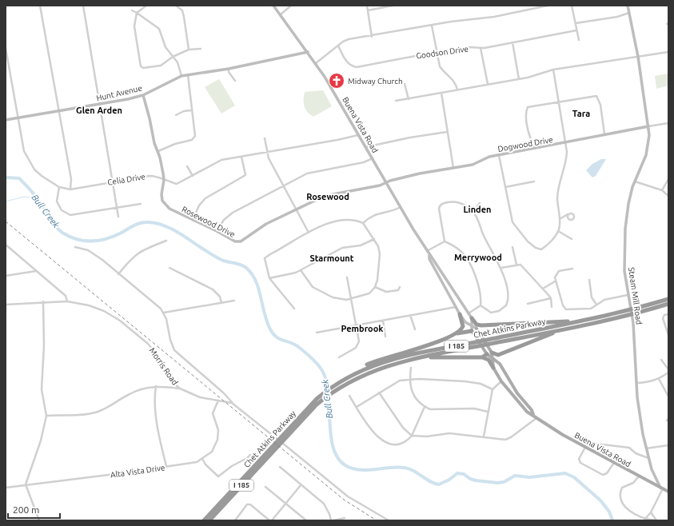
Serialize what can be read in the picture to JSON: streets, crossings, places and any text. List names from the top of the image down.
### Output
{
  "streets": {
    "highway": ["Chet Atkins Parkway", "I 185"],
    "main road": ["Buena Vista Road"],
    "street": [
      "Goodson Drive",
      "Hunt Avenue",
      "Dogwood Drive",
      "Celia Drive",
      "Rosewood Drive",
      "Steam Mill Road",
      "Morris Road",
      "Alta Vista Drive"
    ]
  },
  "crossings": [
    ["Hunt Avenue", "Buena Vista Road"],
    ["Hunt Avenue", "Celia Drive"],
    ["Hunt Avenue", "Rosewood Drive"],
    ["Buena Vista Road", "Dogwood Drive"],
    ["Buena Vista Road", "Celia Drive"],
    ["Buena Vista Road", "Rosewood Drive"],
    ["Buena Vista Road", "Steam Mill Road"],
    ["Dogwood Drive", "Rosewood Drive"],
    ["Dogwood Drive", "Steam Mill Road"],
    ["Celia Drive", "Rosewood Drive"],
    ["Morris Road", "Alta Vista Drive"]
  ],
  "districts": [
    "Glen Arden",
    "Tara",
    "Rosewood",
    "Linden",
    "Merrywood",
    "Starmount",
    "Pembrook"
  ],
  "water": ["Bull Creek"],
  "places": {
    "church": ["Midway Church"]
  },
  "scale_bar": "200 m"
}
